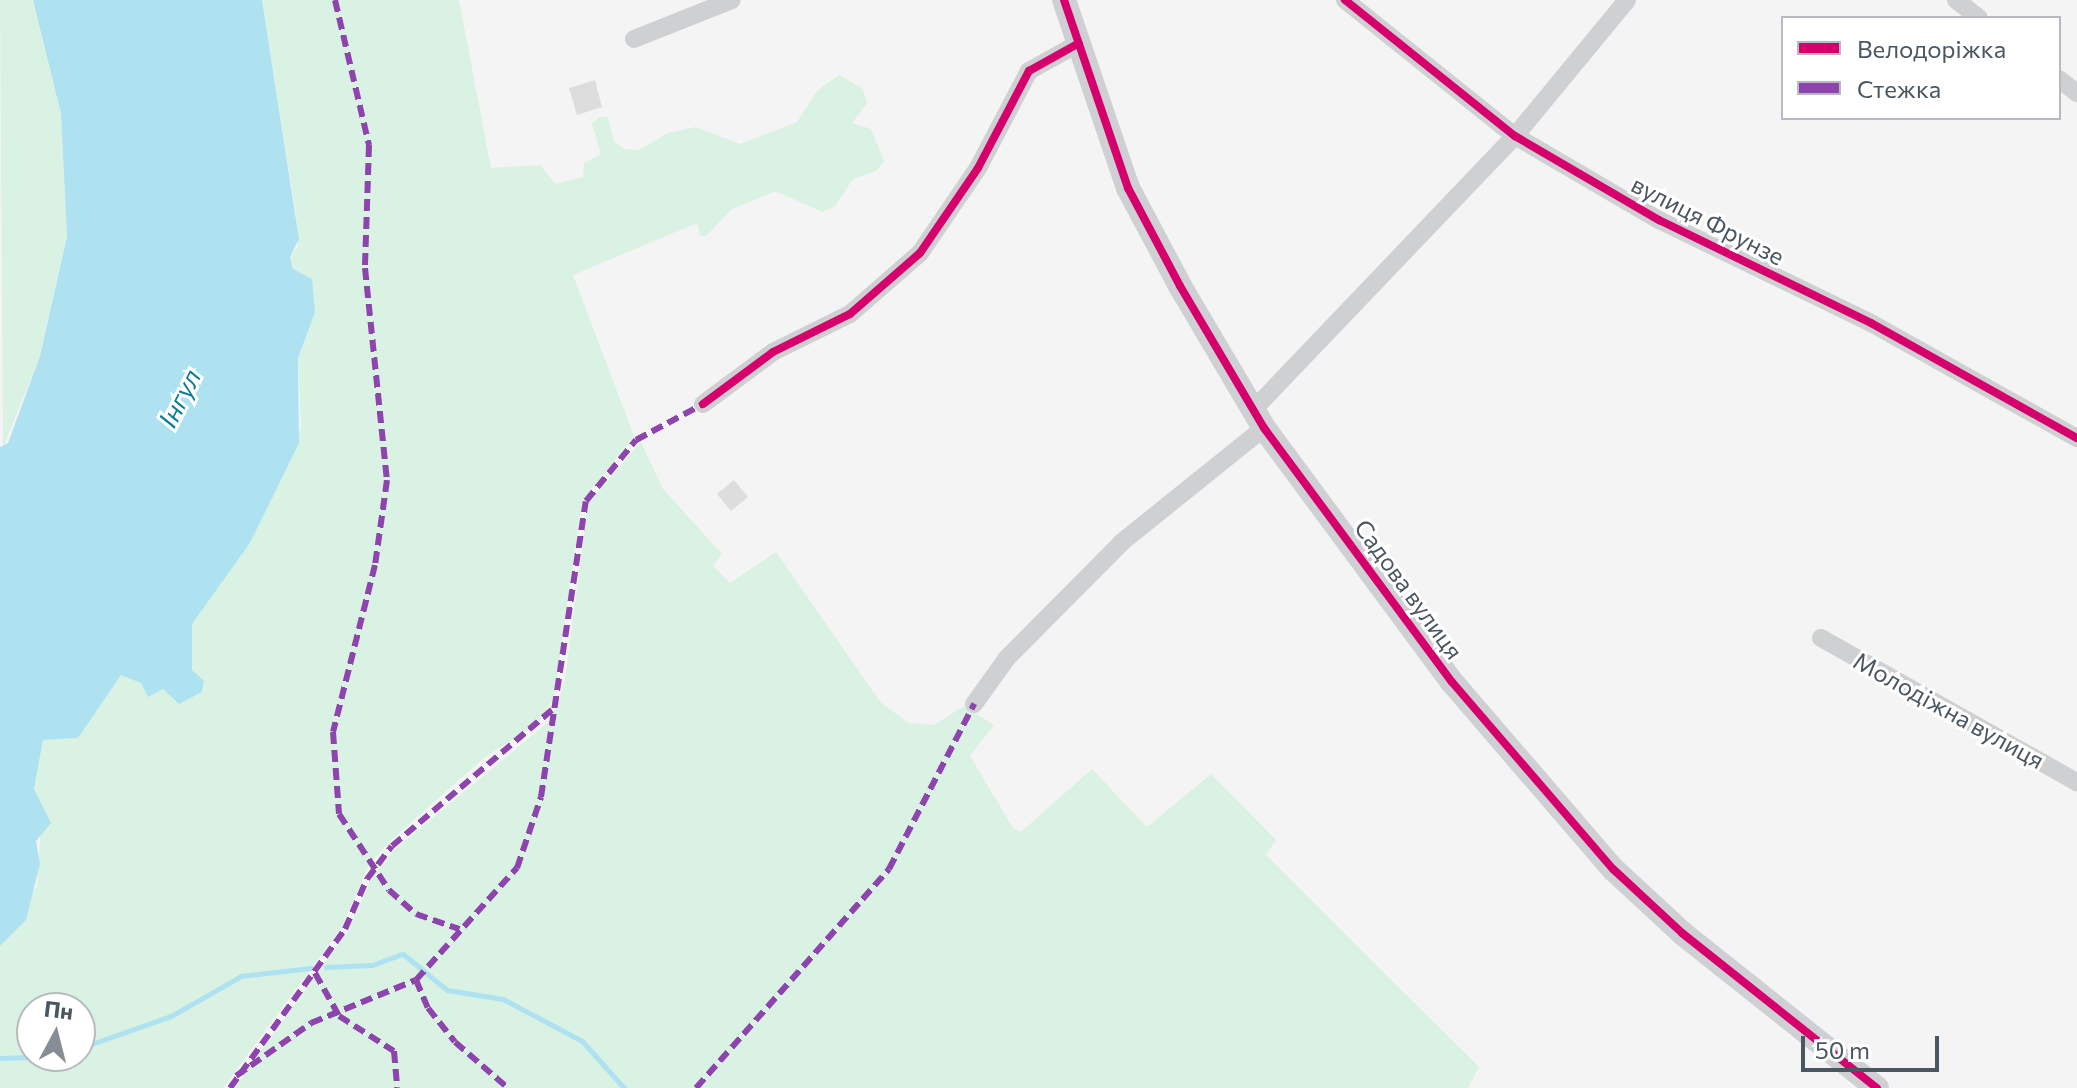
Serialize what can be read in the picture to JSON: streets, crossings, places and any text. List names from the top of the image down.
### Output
{
  "streets": {
    "street": ["вулиця Фрунзе", "Садова вулиця", "Молодіжна вулиця"]
  },
  "water": ["Інгул"],
  "legend": ["Велодоріжка", "Стежка"],
  "scale_bar": "50 m",
  "north": "top"
}
